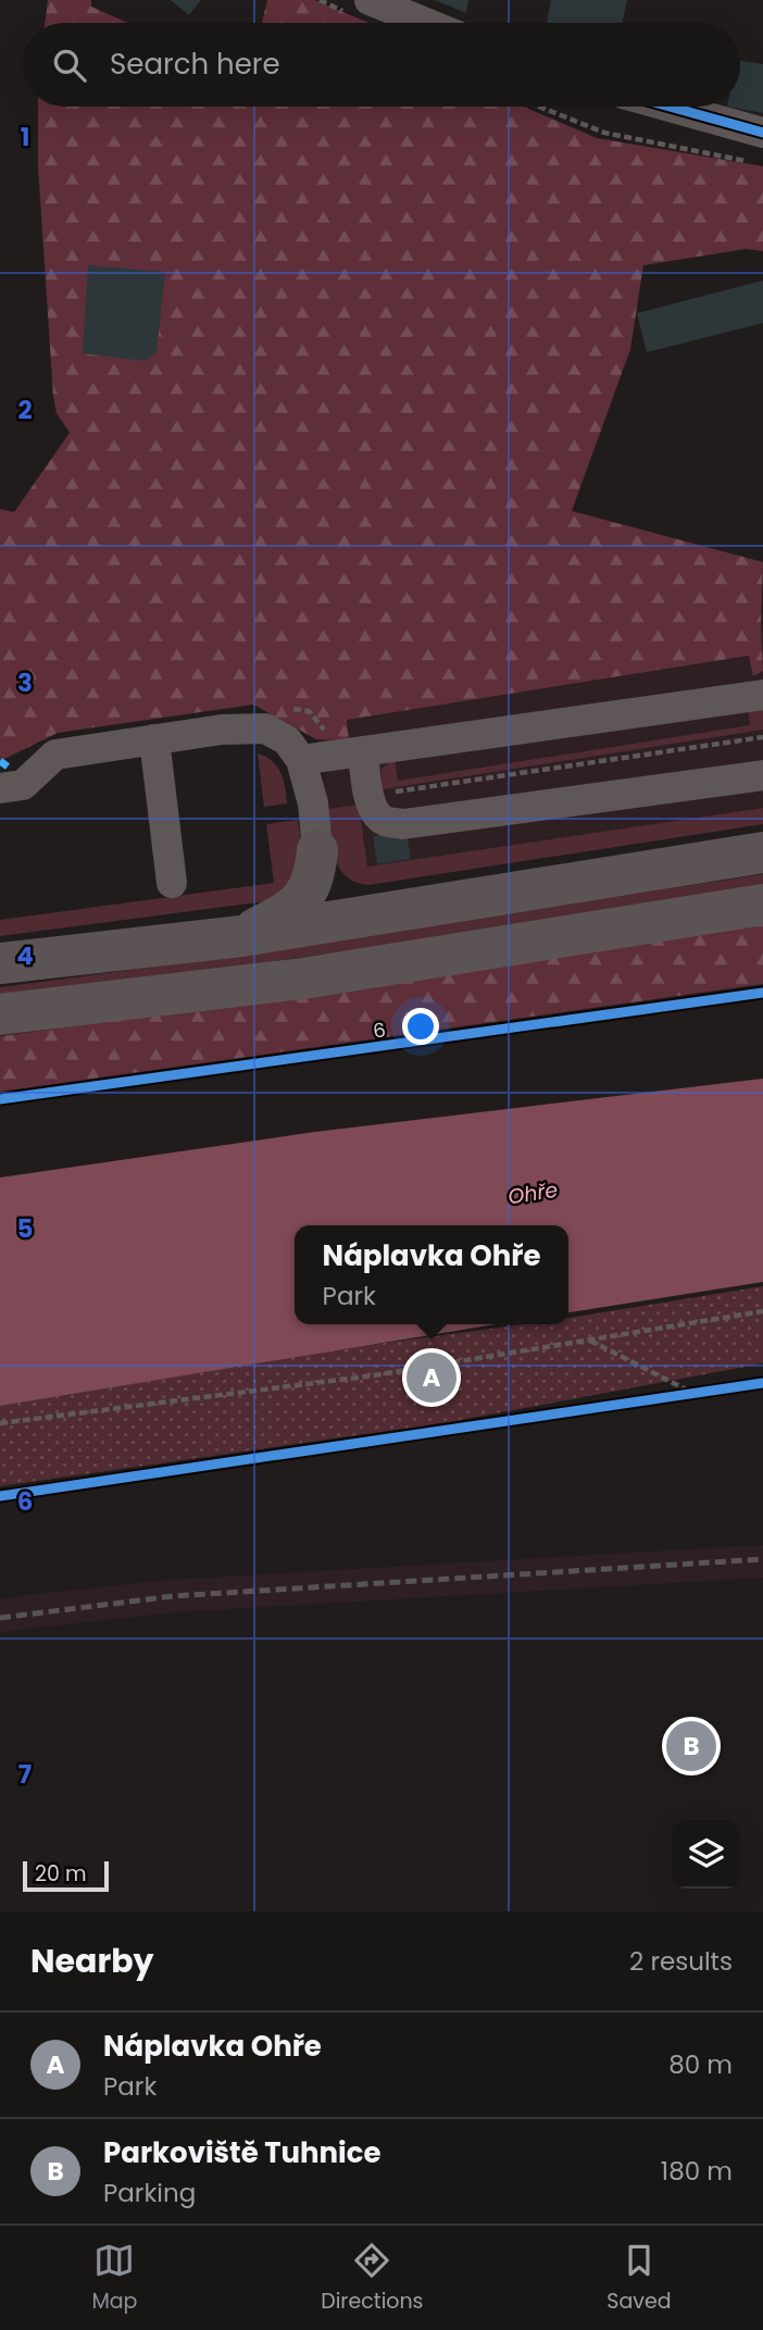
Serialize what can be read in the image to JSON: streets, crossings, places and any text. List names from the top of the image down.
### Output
{
  "streets": {
    "cycle path": ["6"]
  },
  "water": ["Ohře"],
  "scale_bar": "20 m",
  "page": {
    "search": "Search here",
    "popup": ["Náplavka Ohře", "Park"],
    "pins": ["A", "B"],
    "scale": "20 m",
    "heading": ["Nearby", "2 results"],
    "list": [
      {
        "mark": "A",
        "name": "Náplavka Ohře",
        "note": "Park",
        "value": "80 m"
      },
      {
        "mark": "B",
        "name": "Parkoviště Tuhnice",
        "note": "Parking",
        "value": "180 m"
      }
    ],
    "nav": ["Map", "Directions", "Saved"]
  },
  "grid": {
    "rows": [
      "1",
      "2",
      "3",
      "4",
      "5",
      "6",
      "7"
    ]
  }
}
